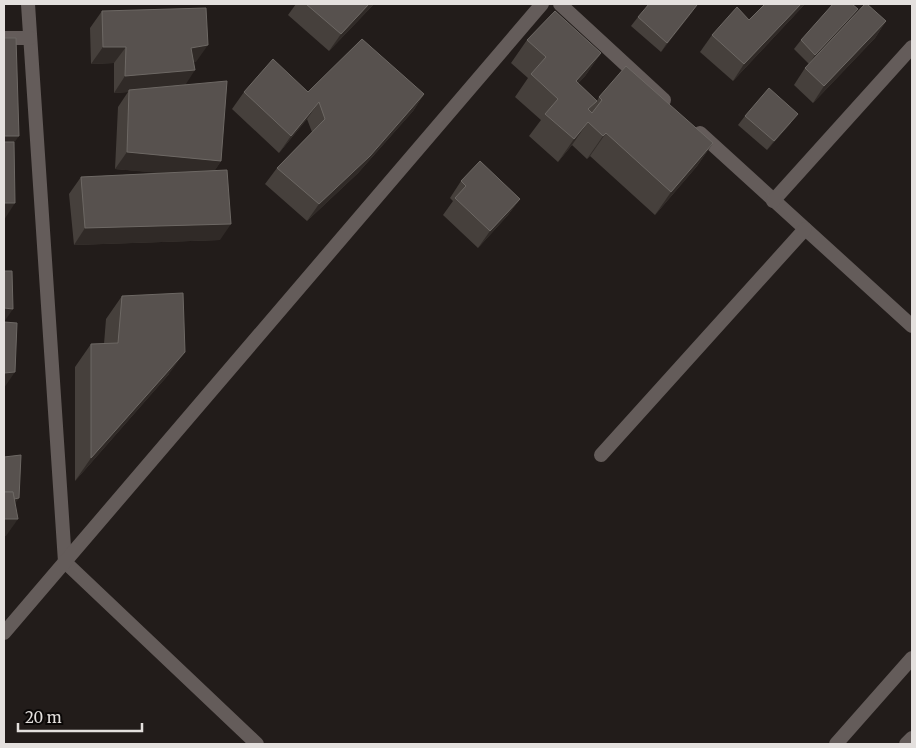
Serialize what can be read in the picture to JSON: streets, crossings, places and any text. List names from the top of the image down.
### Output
{
  "scale_bar": "20 m"
}
